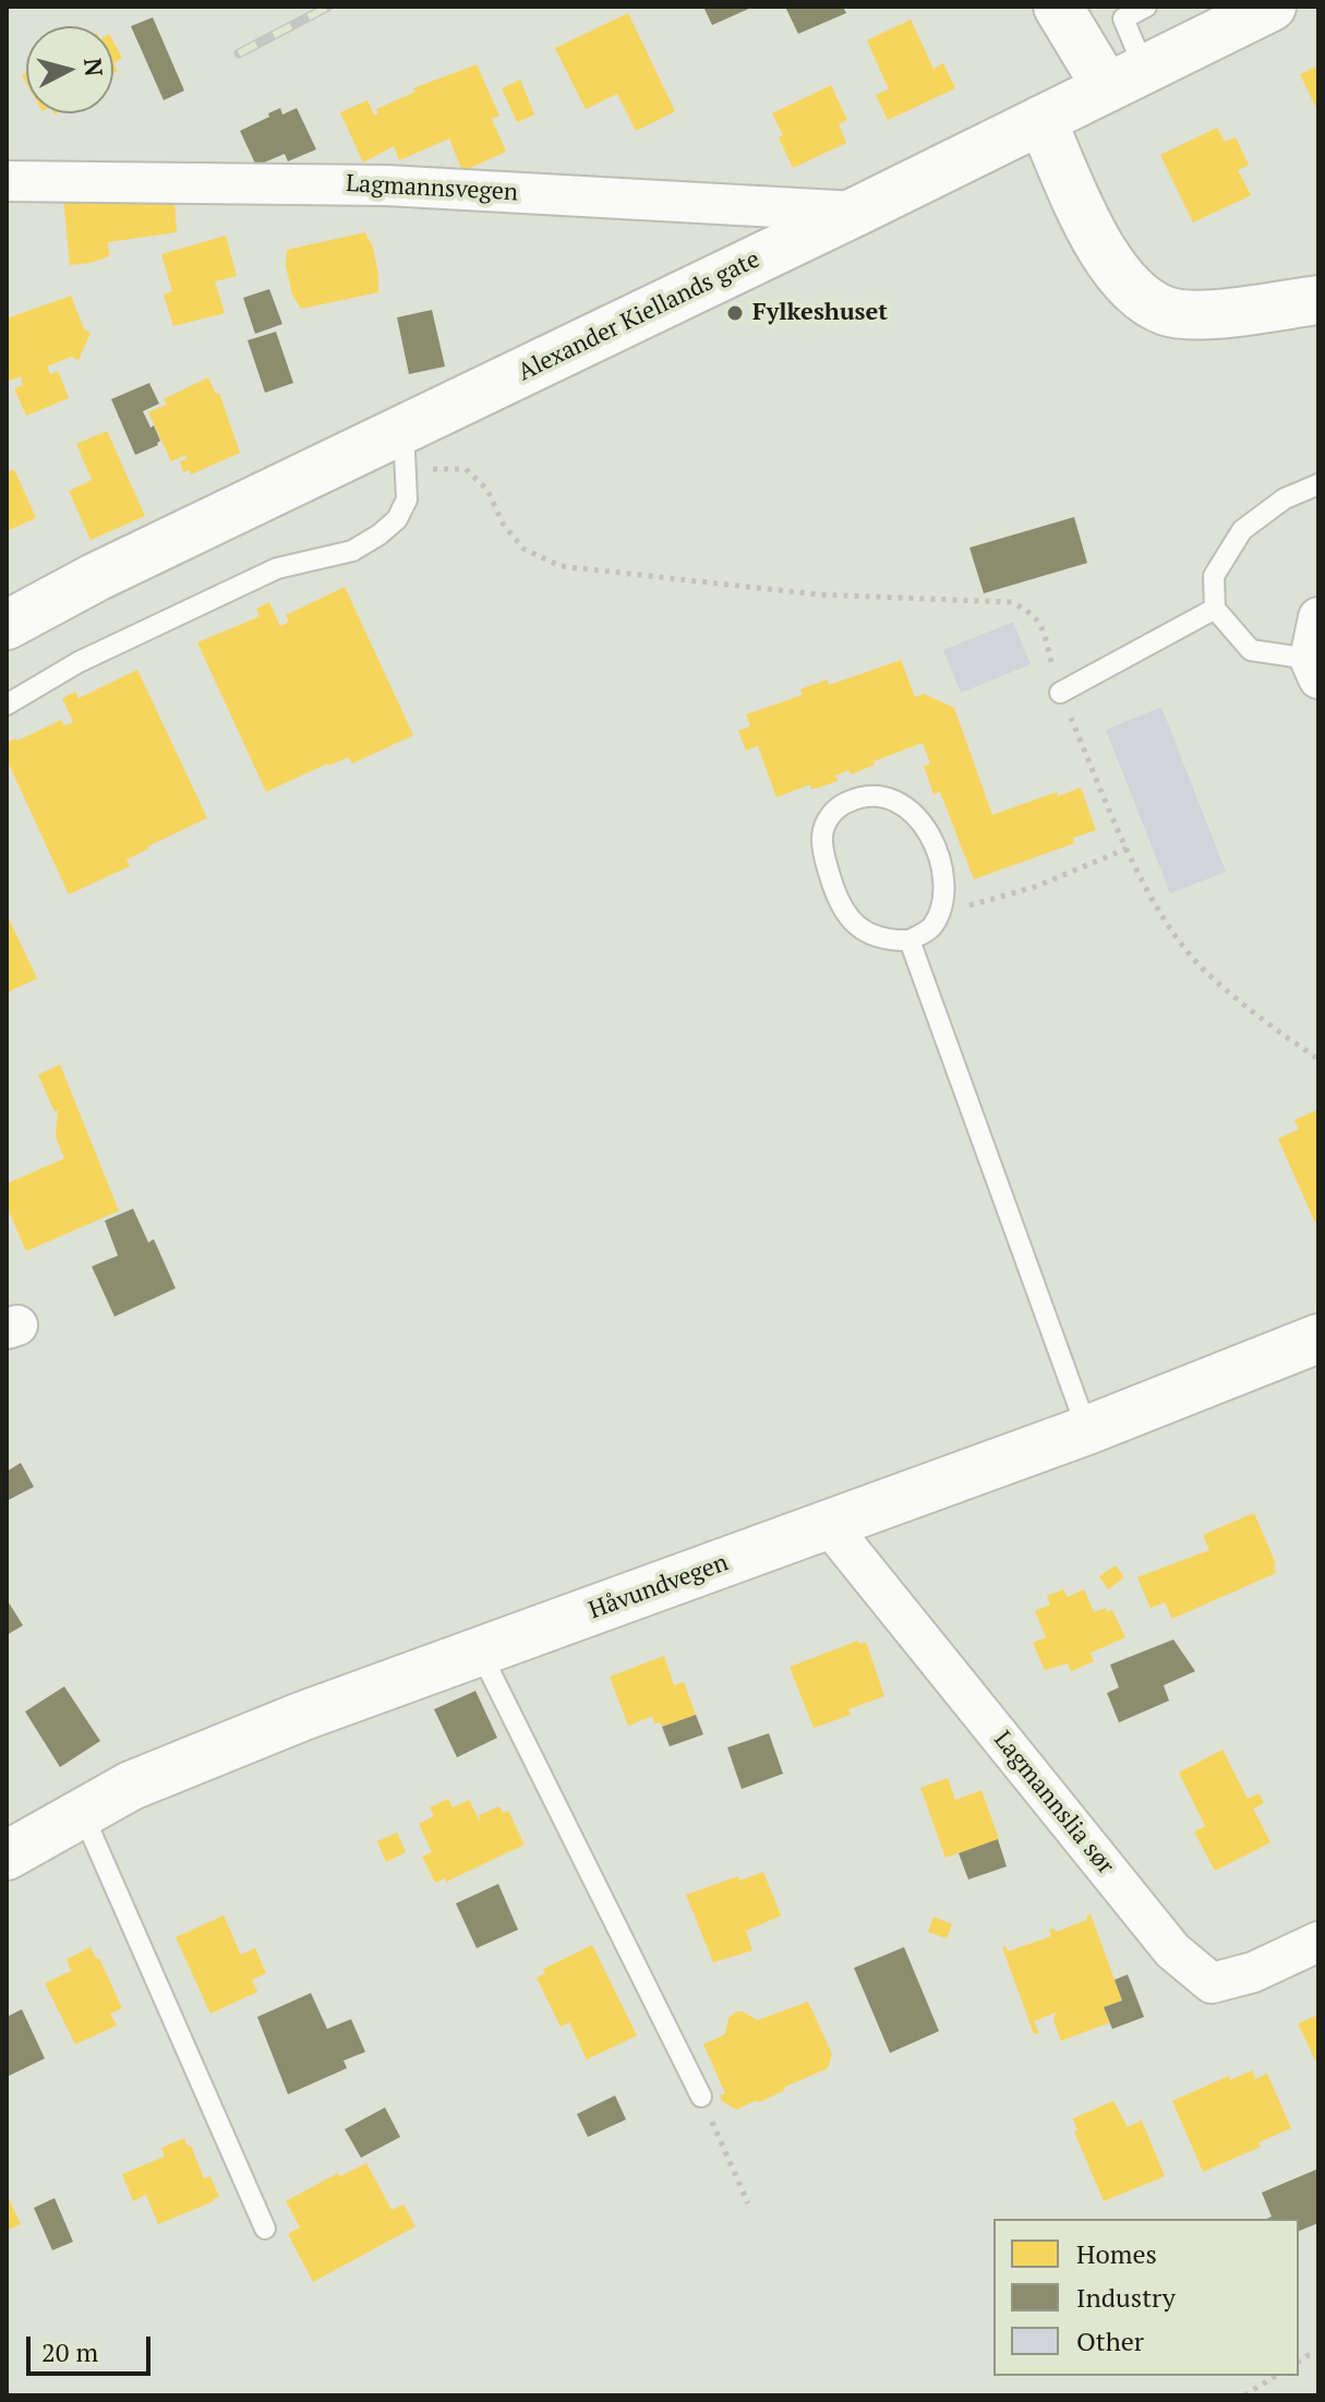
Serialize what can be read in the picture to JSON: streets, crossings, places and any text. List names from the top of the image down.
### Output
{
  "streets": {
    "street": [
      "Lagmannsvegen",
      "Alexander Kiellands gate",
      "Håvundvegen",
      "Lagmannslia sør"
    ]
  },
  "crossings": [
    ["Lagmannsvegen", "Alexander Kiellands gate"],
    ["Håvundvegen", "Lagmannslia sør"]
  ],
  "places": ["Fylkeshuset"],
  "legend": ["Homes", "Industry", "Other"],
  "scale_bar": "20 m",
  "north": "right"
}
